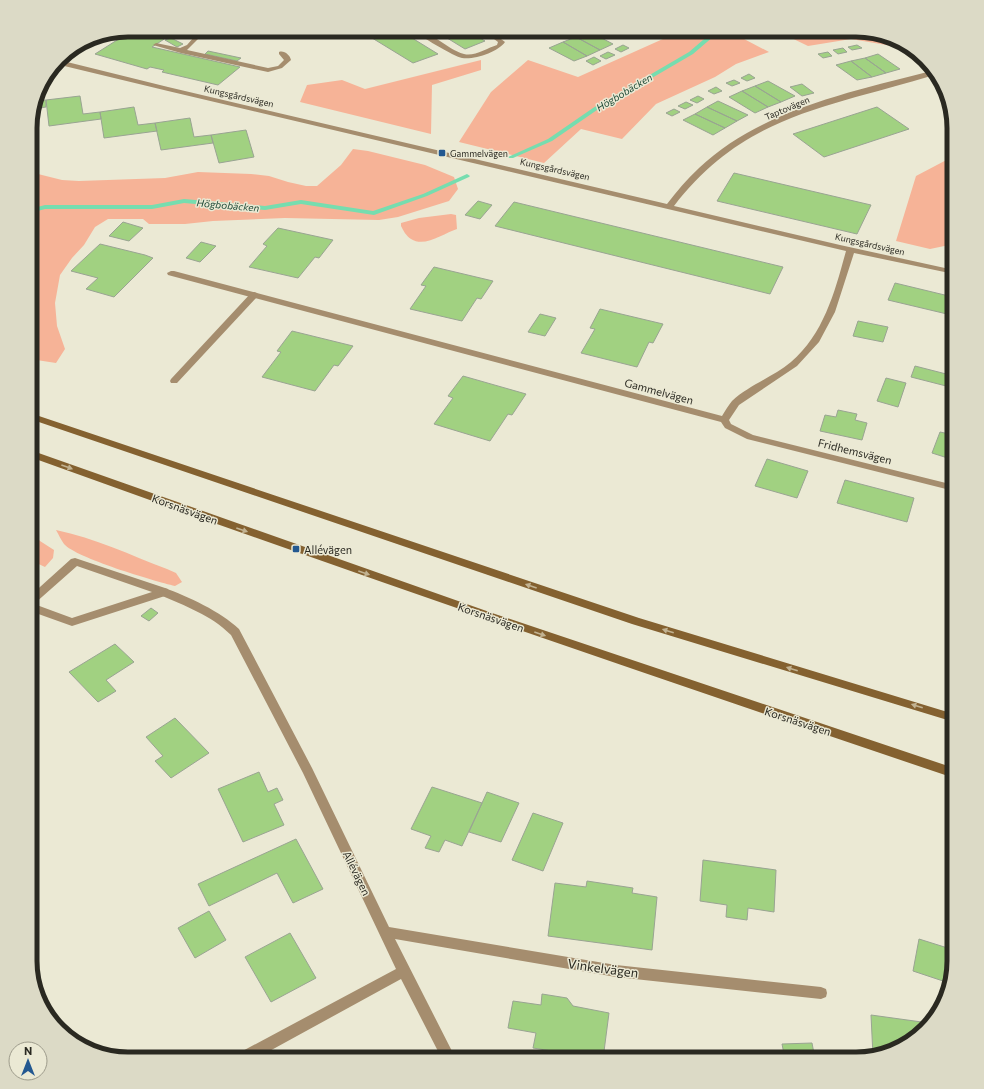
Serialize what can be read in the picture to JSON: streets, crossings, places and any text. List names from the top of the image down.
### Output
{
  "streets": {
    "main road": ["Korsnäsvägen"],
    "street": [
      "Kungsgårdsvägen",
      "Taptovägen",
      "Gammelvägen",
      "Fridhemsvägen",
      "Allévägen",
      "Vinkelvägen"
    ]
  },
  "crossings": [
    ["Kungsgårdsvägen", "Taptovägen"],
    ["Gammelvägen", "Fridhemsvägen"],
    ["Allévägen", "Vinkelvägen"]
  ],
  "water": ["Högbobäcken"],
  "places": {
    "transit": ["Gammelvägen", "Allévägen"]
  },
  "north": "top"
}
